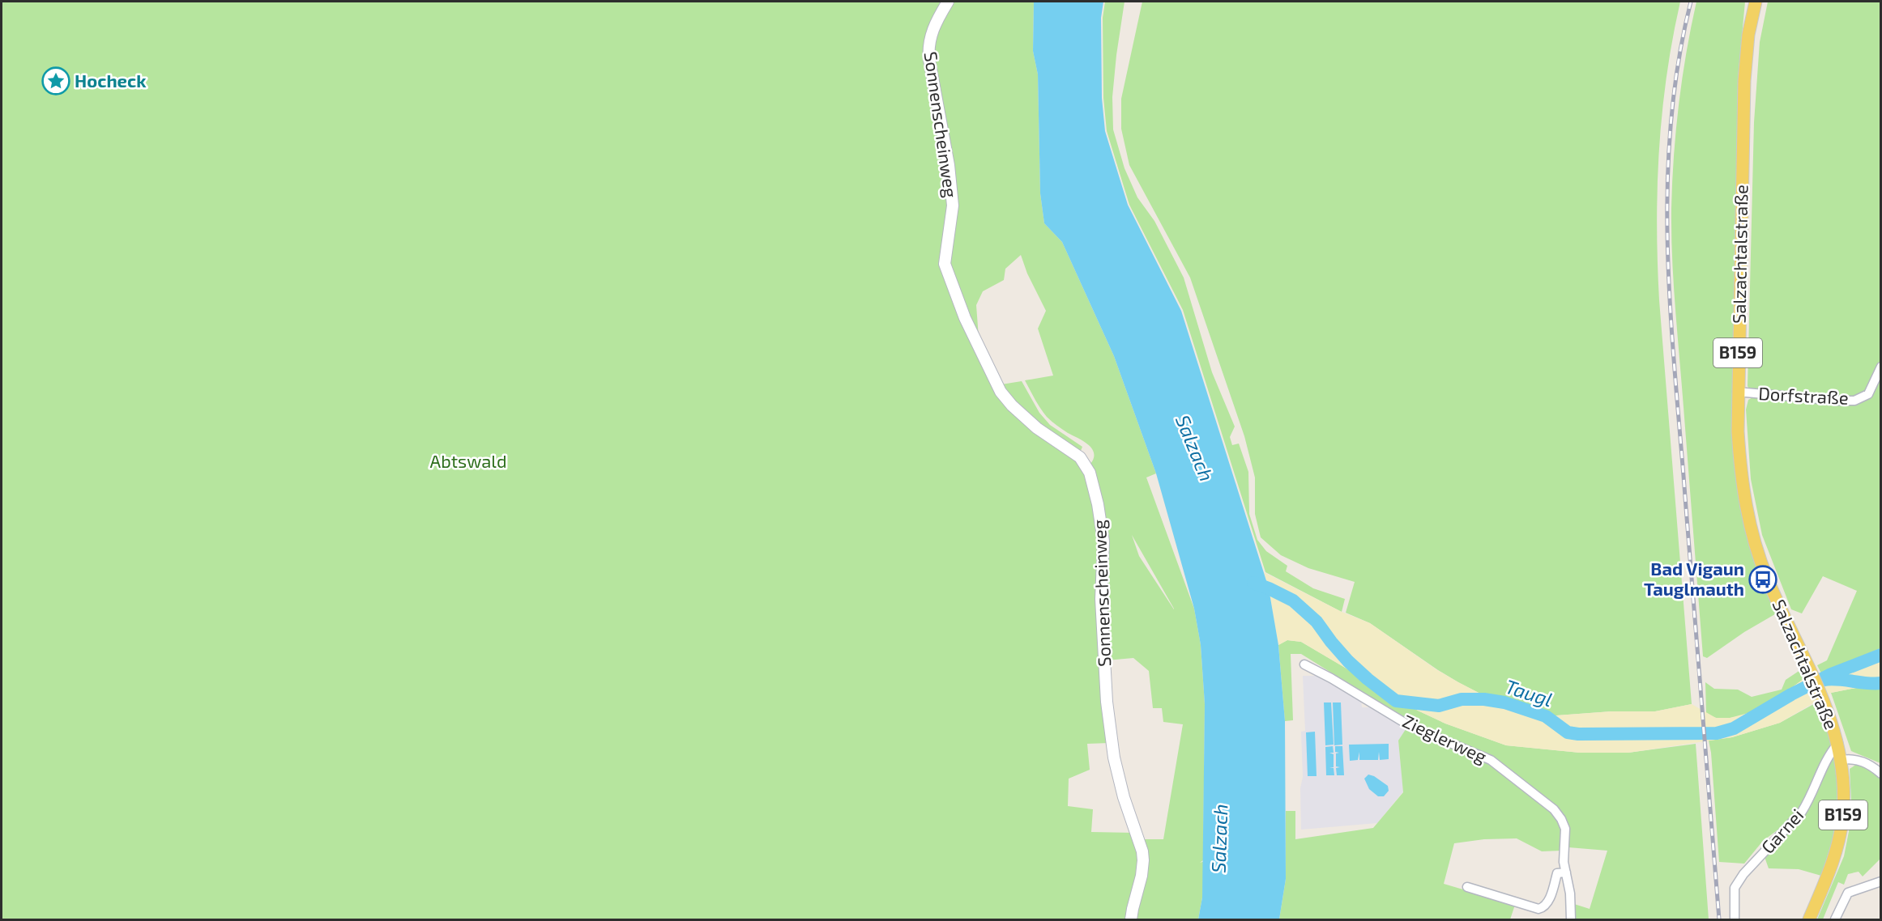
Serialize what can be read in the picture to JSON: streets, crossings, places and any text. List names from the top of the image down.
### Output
{
  "streets": {
    "main road": ["Salzachtalstraße", "B159"],
    "street": [
      "Sonnenscheinweg",
      "Dorfstraße",
      "Zieglerweg",
      "Garnei"
    ]
  },
  "crossings": [
    ["Salzachtalstraße", "Dorfstraße"],
    ["Salzachtalstraße", "Garnei"]
  ],
  "water": ["Salzach", "Taugl"],
  "parks": ["Abtswald"],
  "places": {
    "place": ["Hocheck"],
    "bus stop": ["Bad Vigaun Tauglmauth"]
  }
}
